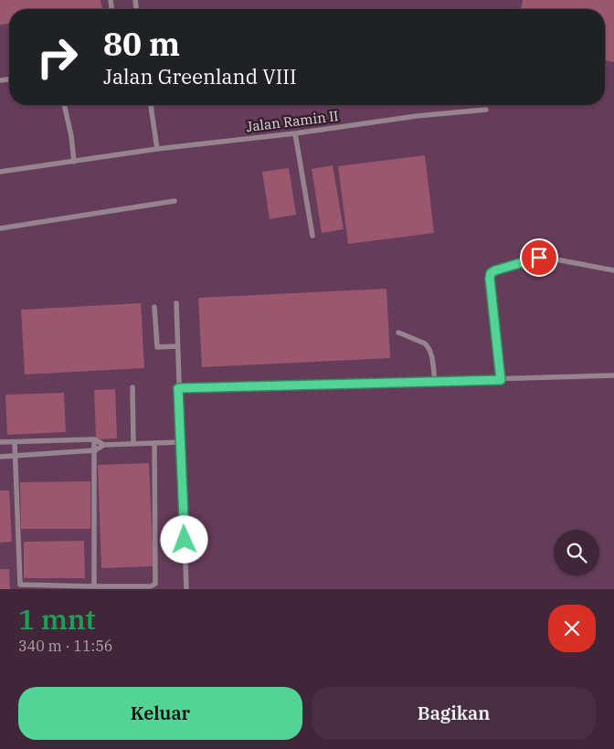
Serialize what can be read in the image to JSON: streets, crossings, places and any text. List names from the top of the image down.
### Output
{
  "streets": {
    "lane": ["Jalan Ramin II"]
  },
  "page": {
    "turn": ["80 m", "Jalan Greenland VIII"],
    "heading": ["1 mnt", "340 m · 11:56"],
    "buttons": ["Keluar", "Bagikan"]
  }
}
